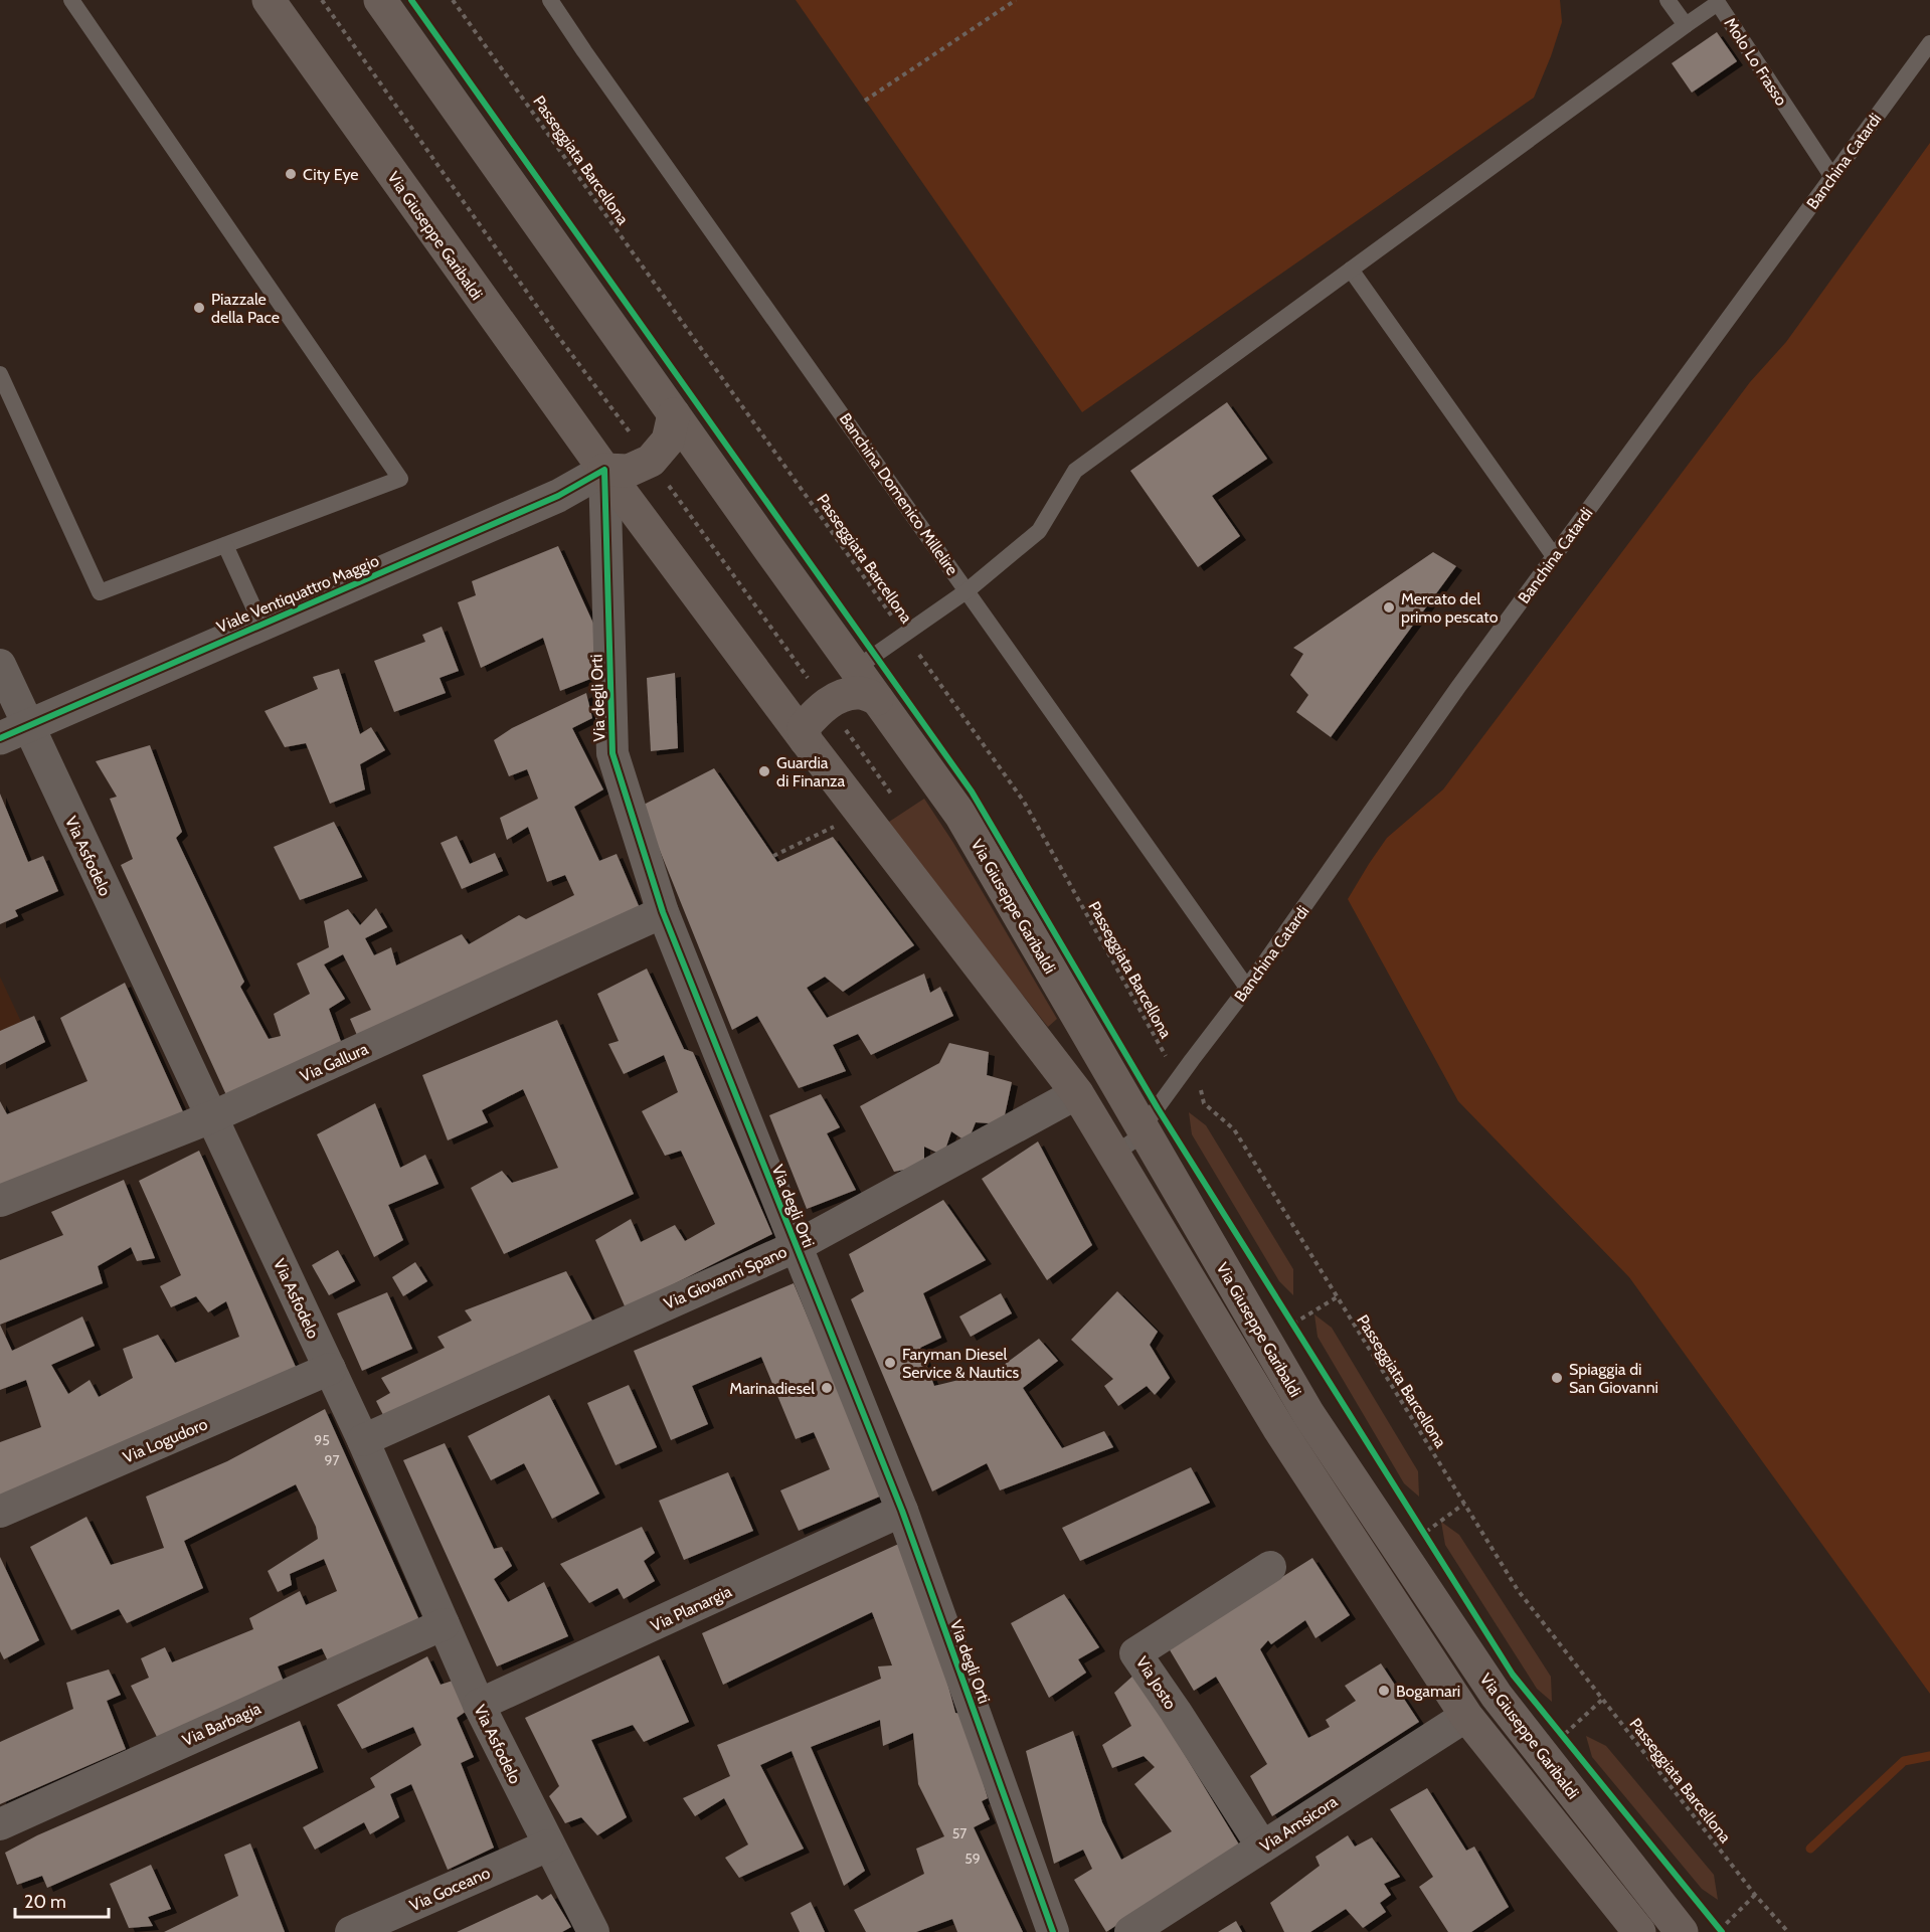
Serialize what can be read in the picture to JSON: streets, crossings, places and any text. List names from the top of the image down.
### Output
{
  "streets": {
    "main road": ["Via Giuseppe Garibaldi"],
    "street": [
      "Viale Ventiquattro Maggio",
      "Via degli Orti",
      "Via Asfodelo",
      "Via Gallura",
      "Via Giovanni Spano",
      "Via Logudoro",
      "Via Planargia",
      "Via Josto",
      "Via Barbagia",
      "Via Amsicora",
      "Via Goceano"
    ],
    "lane": ["Molo Lo Frasso", "Banchina Catardi", "Banchina Domenico Millelire"],
    "path": ["Passeggiata Barcellona"]
  },
  "crossings": [
    ["Molo Lo Frasso", "Banchina Catardi"],
    ["Passeggiata Barcellona", "Banchina Catardi"],
    ["Banchina Catardi", "Via Giuseppe Garibaldi"],
    ["Banchina Catardi", "Banchina Domenico Millelire"],
    ["Via Giuseppe Garibaldi", "Viale Ventiquattro Maggio"],
    ["Via Giuseppe Garibaldi", "Via degli Orti"],
    ["Via Giuseppe Garibaldi", "Via Giovanni Spano"],
    ["Via Giuseppe Garibaldi", "Via Amsicora"],
    ["Viale Ventiquattro Maggio", "Via degli Orti"],
    ["Viale Ventiquattro Maggio", "Via Asfodelo"],
    ["Via degli Orti", "Via Gallura"],
    ["Via degli Orti", "Via Giovanni Spano"],
    ["Via degli Orti", "Via Planargia"],
    ["Via Asfodelo", "Via Gallura"],
    ["Via Asfodelo", "Via Giovanni Spano"],
    ["Via Asfodelo", "Via Logudoro"],
    ["Via Asfodelo", "Via Planargia"],
    ["Via Asfodelo", "Via Barbagia"],
    ["Via Asfodelo", "Via Goceano"],
    ["Via Josto", "Via Amsicora"]
  ],
  "places": [
    "City Eye",
    "Piazzale della Pace",
    "Mercato del primo pescato",
    "Guardia di Finanza",
    "Faryman Diesel Service & Nautics",
    "Spiaggia di San Giovanni",
    "Marinadiesel",
    "Bogamari"
  ],
  "house_numbers": [
    "95",
    "97",
    "57",
    "59"
  ],
  "scale_bar": "20 m"
}
